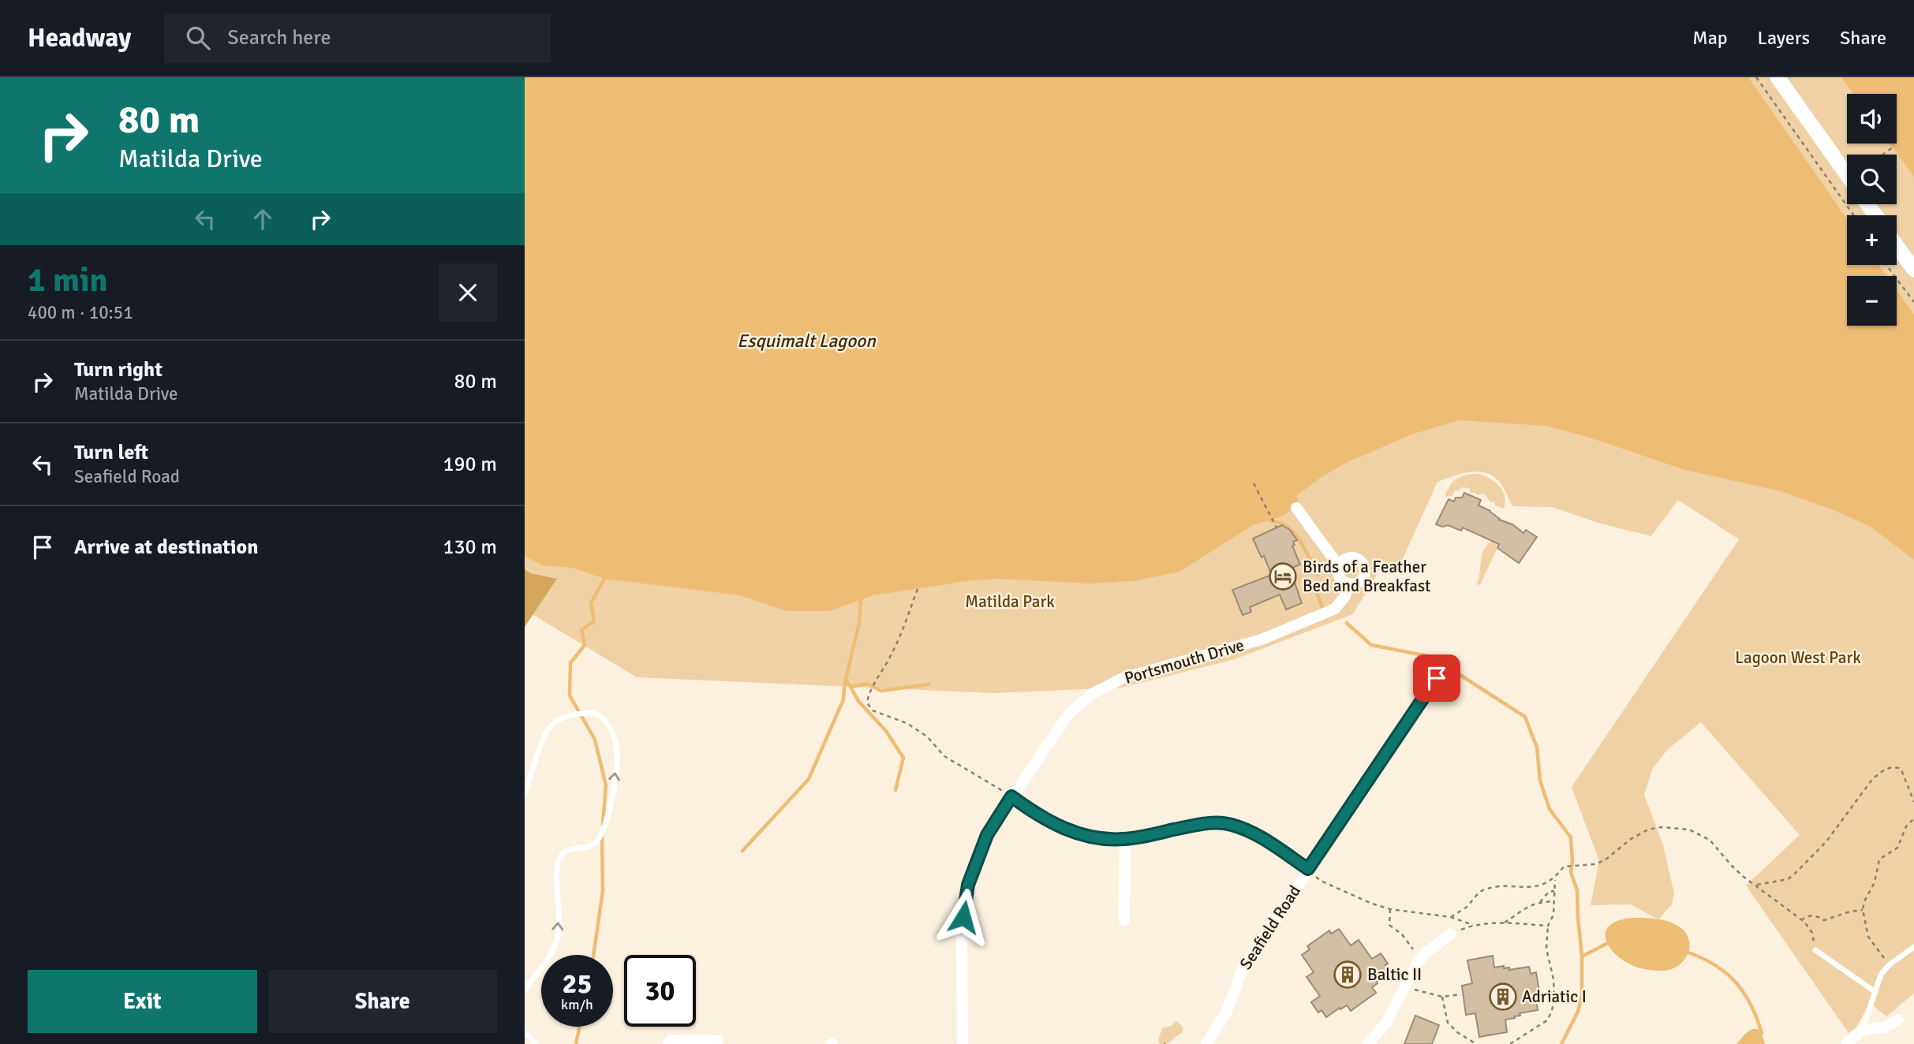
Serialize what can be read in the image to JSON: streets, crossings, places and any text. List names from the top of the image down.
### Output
{
  "streets": {
    "street": ["Portsmouth Drive", "Seafield Road"]
  },
  "water": ["Esquimalt Lagoon"],
  "parks": ["Matilda Park", "Lagoon West Park"],
  "places": {
    "hotel": ["Birds of a Feather Bed and Breakfast"],
    "building": ["Baltic II", "Adriatic I"]
  },
  "page": {
    "header": "Headway",
    "search": "Search here",
    "nav": ["Map", "Layers", "Share"],
    "turn": ["80 m", "Matilda Drive"],
    "map_buttons": ["+", "−"],
    "heading": ["1 min", "400 m · 10:51"],
    "list": [
      {
        "name": "Turn right",
        "note": "Matilda Drive",
        "value": "80 m"
      },
      {
        "name": "Turn left",
        "note": "Seafield Road",
        "value": "190 m"
      },
      {
        "name": "Arrive at destination",
        "value": "130 m"
      }
    ],
    "speed": "25 km/h",
    "limit": "30",
    "buttons": ["Exit", "Share"]
  }
}
